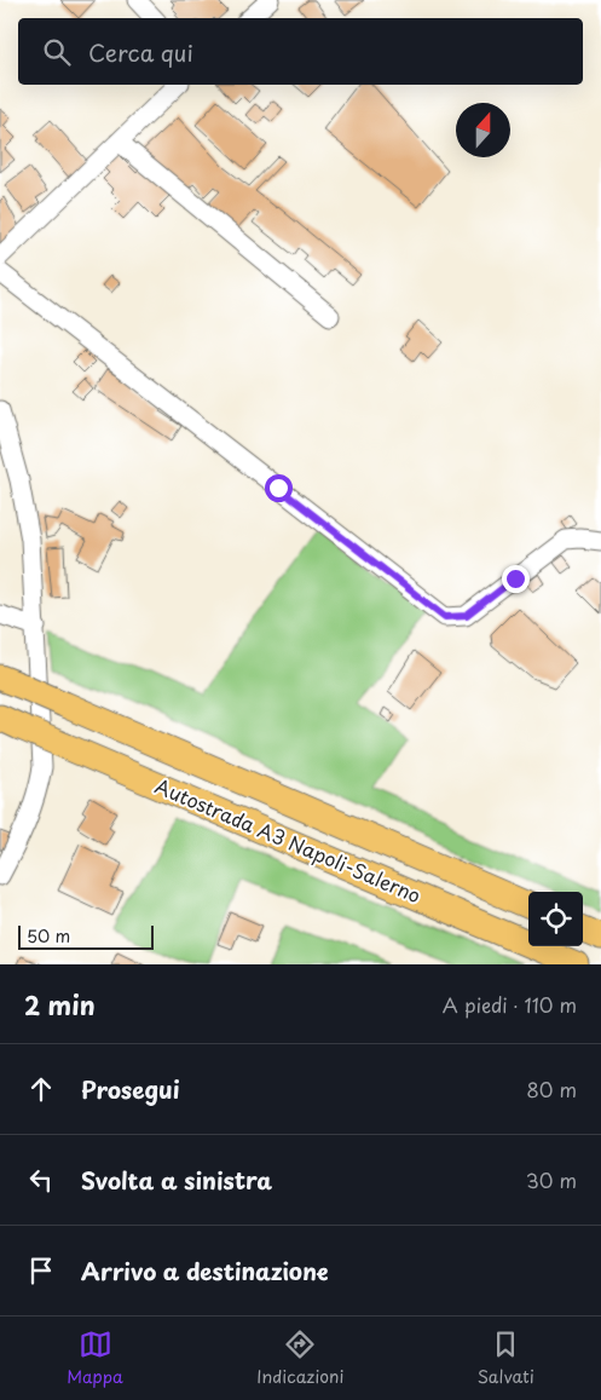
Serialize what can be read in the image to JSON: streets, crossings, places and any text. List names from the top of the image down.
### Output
{
  "streets": {
    "highway": ["Autostrada A3 Napoli-Salerno"]
  },
  "scale_bar": "50 m",
  "north": "top",
  "page": {
    "search": "Cerca qui",
    "scale": "50 m",
    "heading": ["2 min", "A piedi · 110 m"],
    "list": [
      ["Prosegui", "80 m"],
      ["Svolta a sinistra", "30 m"],
      "Arrivo a destinazione"
    ],
    "nav": ["Mappa", "Indicazioni", "Salvati"]
  }
}
